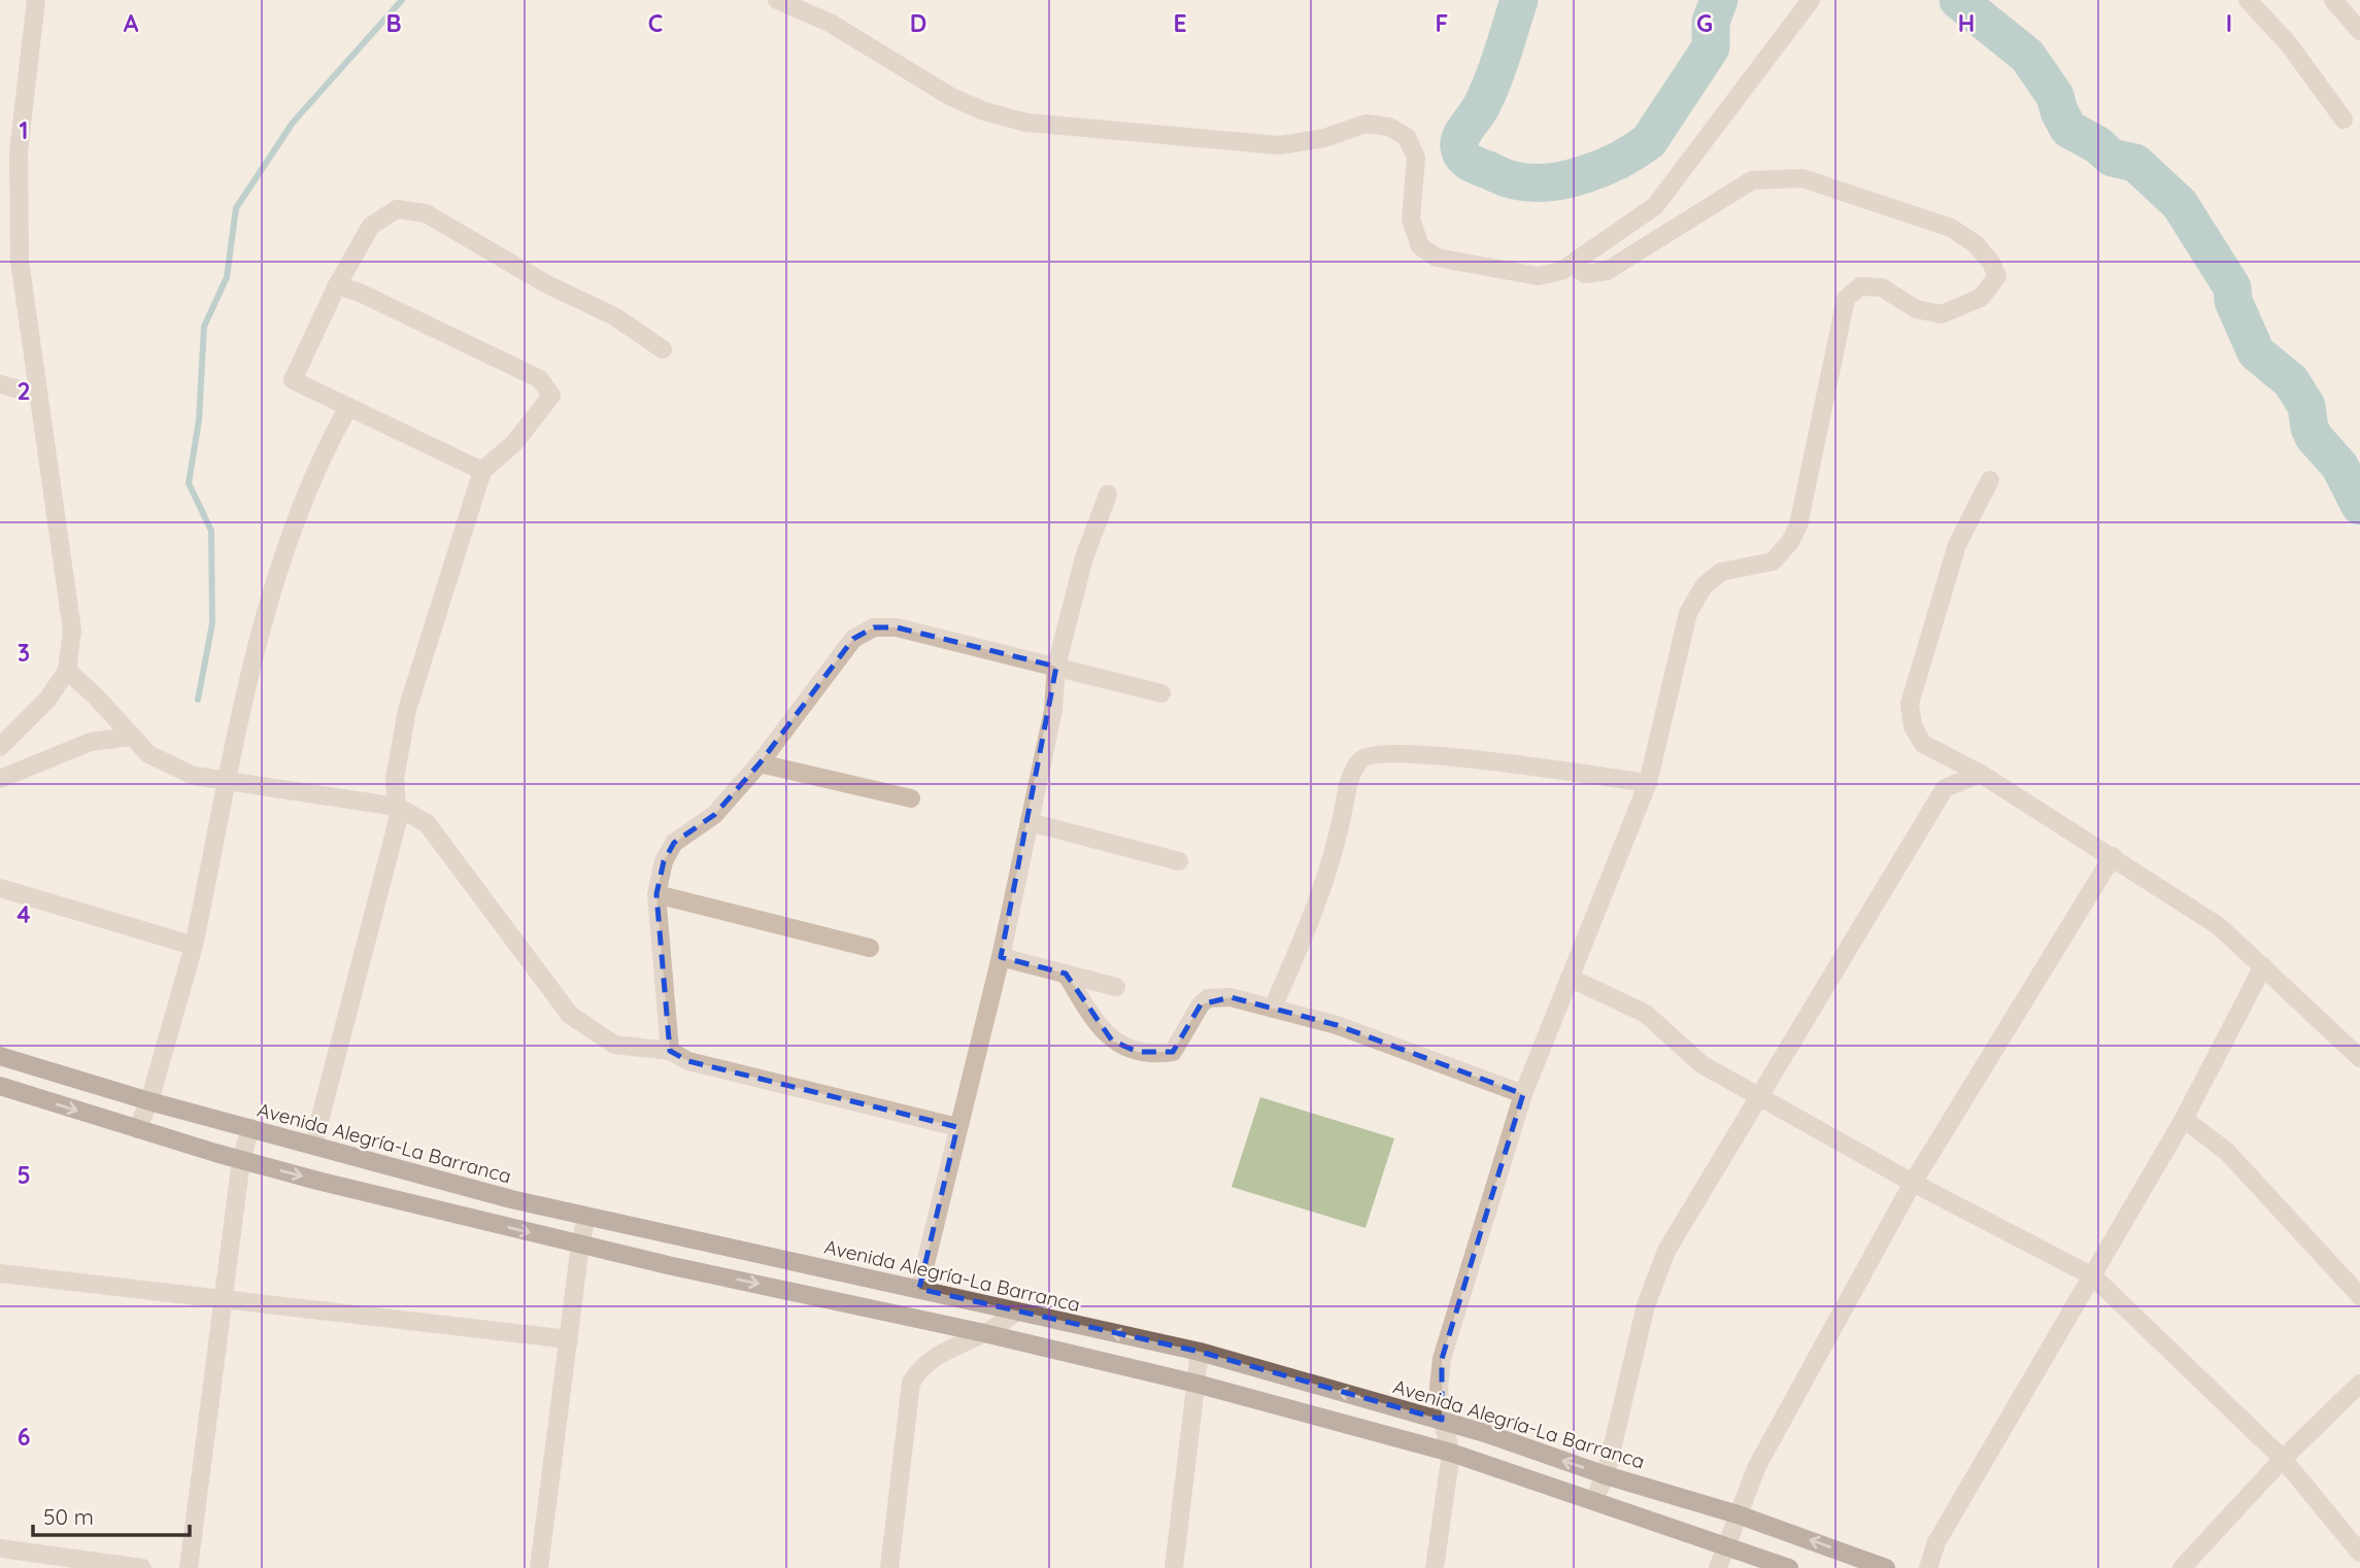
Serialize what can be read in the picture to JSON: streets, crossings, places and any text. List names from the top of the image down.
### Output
{
  "streets": {
    "main road": ["Avenida Alegría-La Barranca"]
  },
  "scale_bar": "50 m",
  "grid": {
    "columns": [
      "A",
      "B",
      "C",
      "D",
      "E",
      "F",
      "G",
      "H",
      "I"
    ],
    "rows": [
      "1",
      "2",
      "3",
      "4",
      "5",
      "6"
    ]
  }
}
